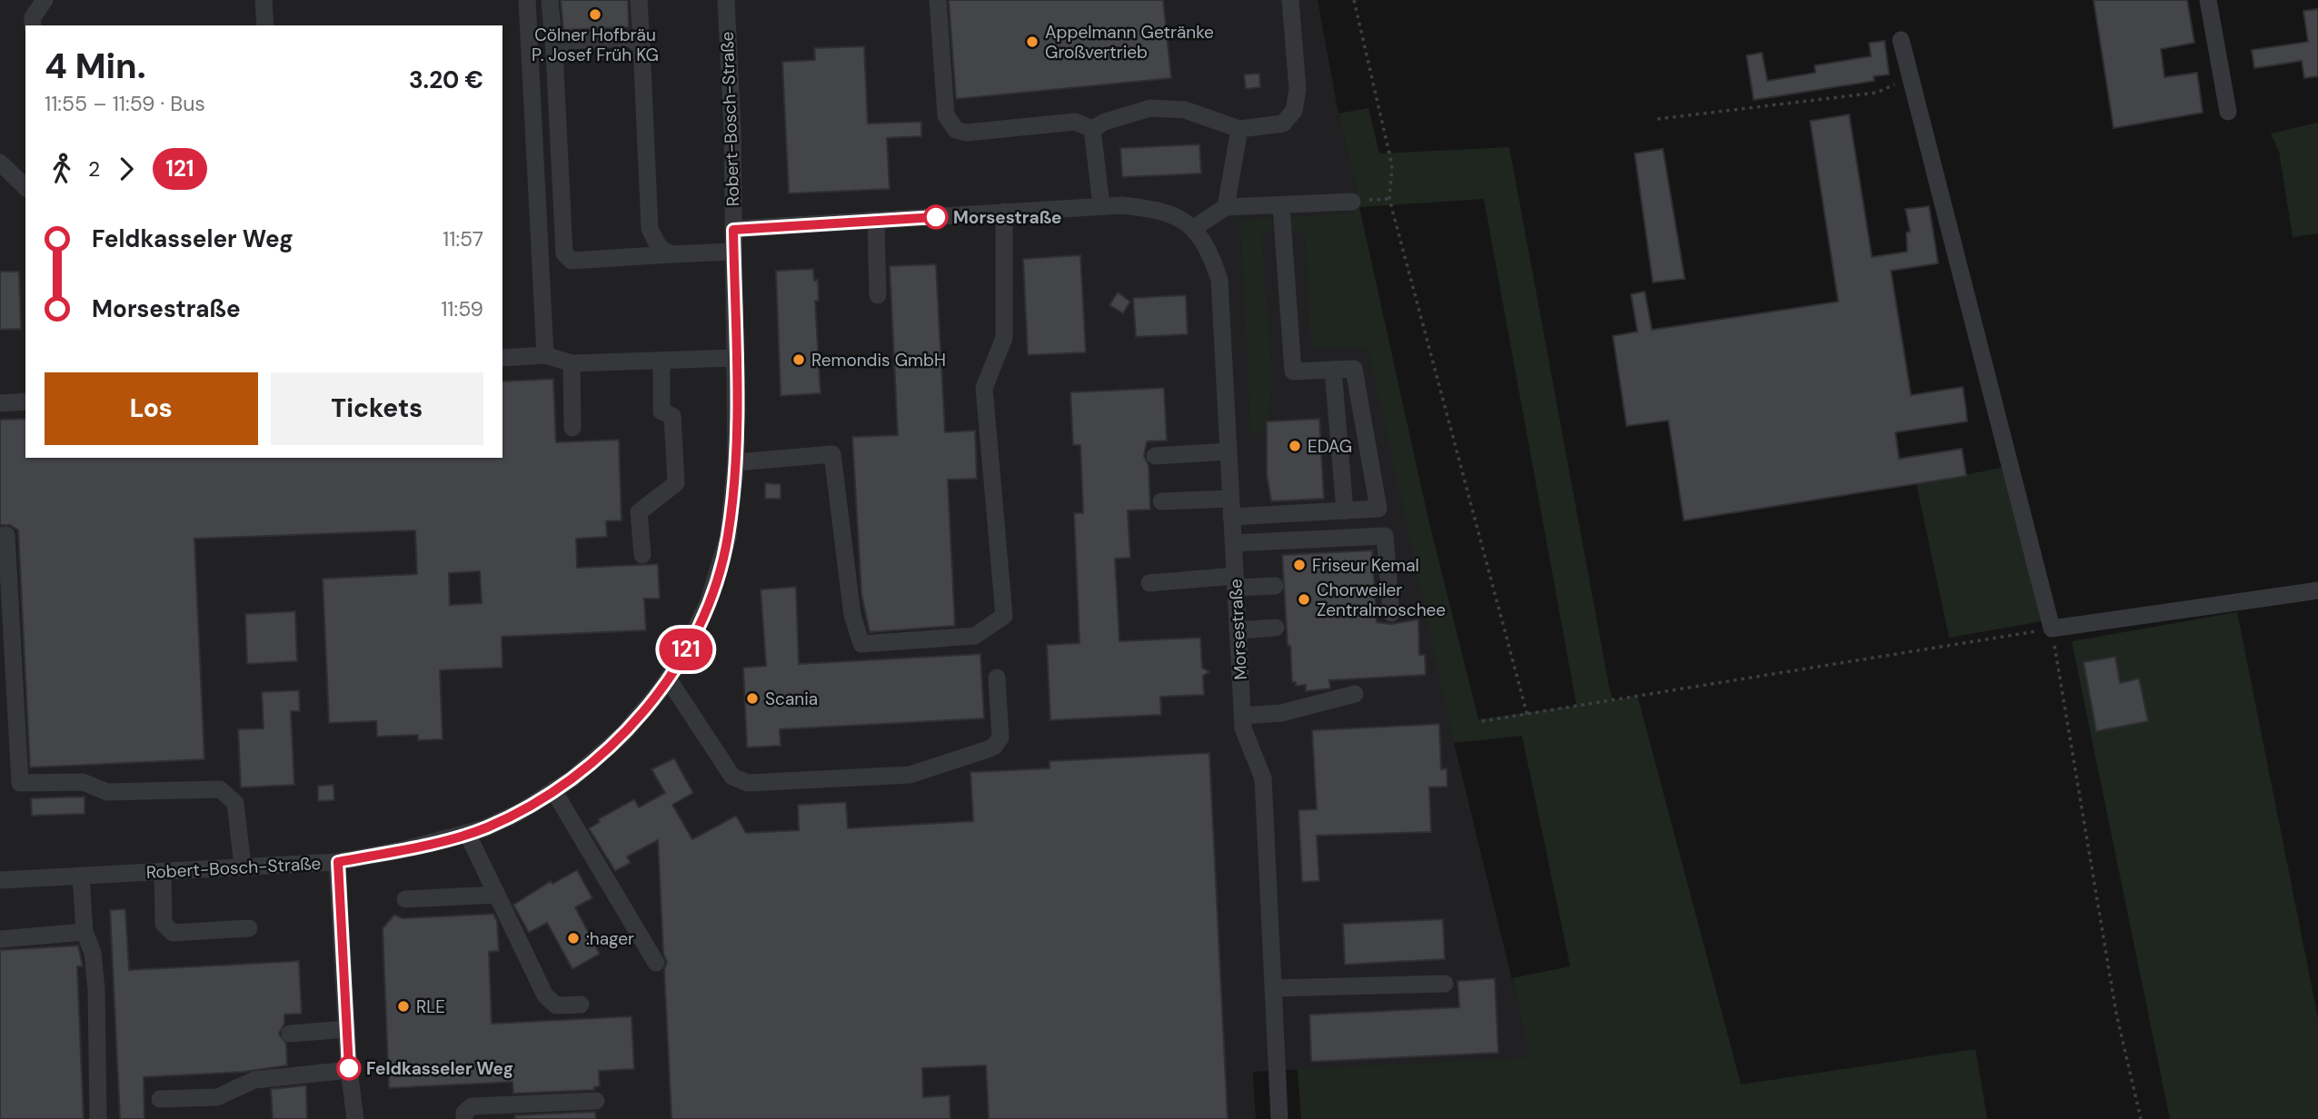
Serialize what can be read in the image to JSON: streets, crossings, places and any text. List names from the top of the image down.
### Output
{
  "streets": {
    "street": ["Robert-Bosch-Straße", "Morsestraße"]
  },
  "crossings": [
    ["Robert-Bosch-Straße", "Morsestraße"]
  ],
  "places": [
    "Cölner Hofbräu P. Josef Früh KG",
    "Appelmann Getränke Großvertrieb",
    "Morsestraße",
    "Remondis GmbH",
    "EDAG",
    "Friseur Kemal",
    "Chorweiler Zentralmoschee",
    "Scania",
    ":hager",
    "RLE",
    "Feldkasseler Weg"
  ],
  "lines": ["bus line 121"],
  "page": {
    "on_map": "121",
    "heading": ["4 Min.", "11:55 – 11:59 · Bus", "3.20 €"],
    "legs": ["2", "121"],
    "list": [
      {
        "name": "Feldkasseler Weg",
        "value": "11:57"
      },
      {
        "name": "Morsestraße",
        "value": "11:59"
      }
    ],
    "buttons": ["Los", "Tickets"]
  }
}
